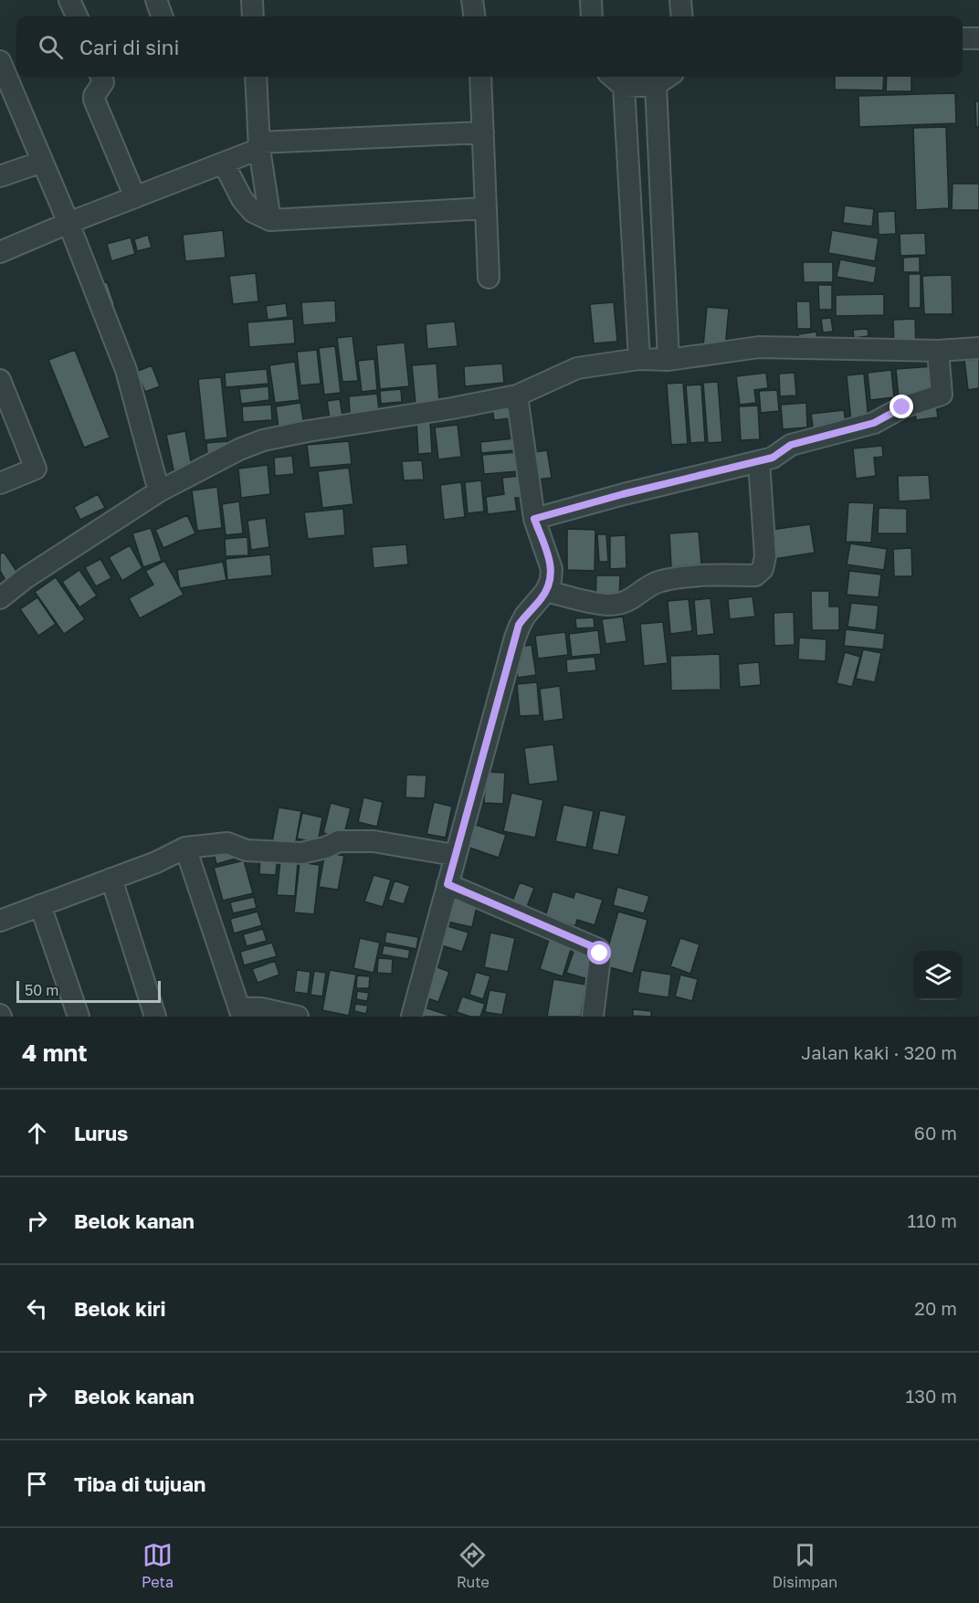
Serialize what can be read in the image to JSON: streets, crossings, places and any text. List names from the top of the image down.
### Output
{
  "scale_bar": "50 m",
  "page": {
    "search": "Cari di sini",
    "scale": "50 m",
    "heading": ["4 mnt", "Jalan kaki · 320 m"],
    "list": [
      ["Lurus", "60 m"],
      ["Belok kanan", "110 m"],
      ["Belok kiri", "20 m"],
      ["Belok kanan", "130 m"],
      "Tiba di tujuan"
    ],
    "nav": ["Peta", "Rute", "Disimpan"]
  }
}
